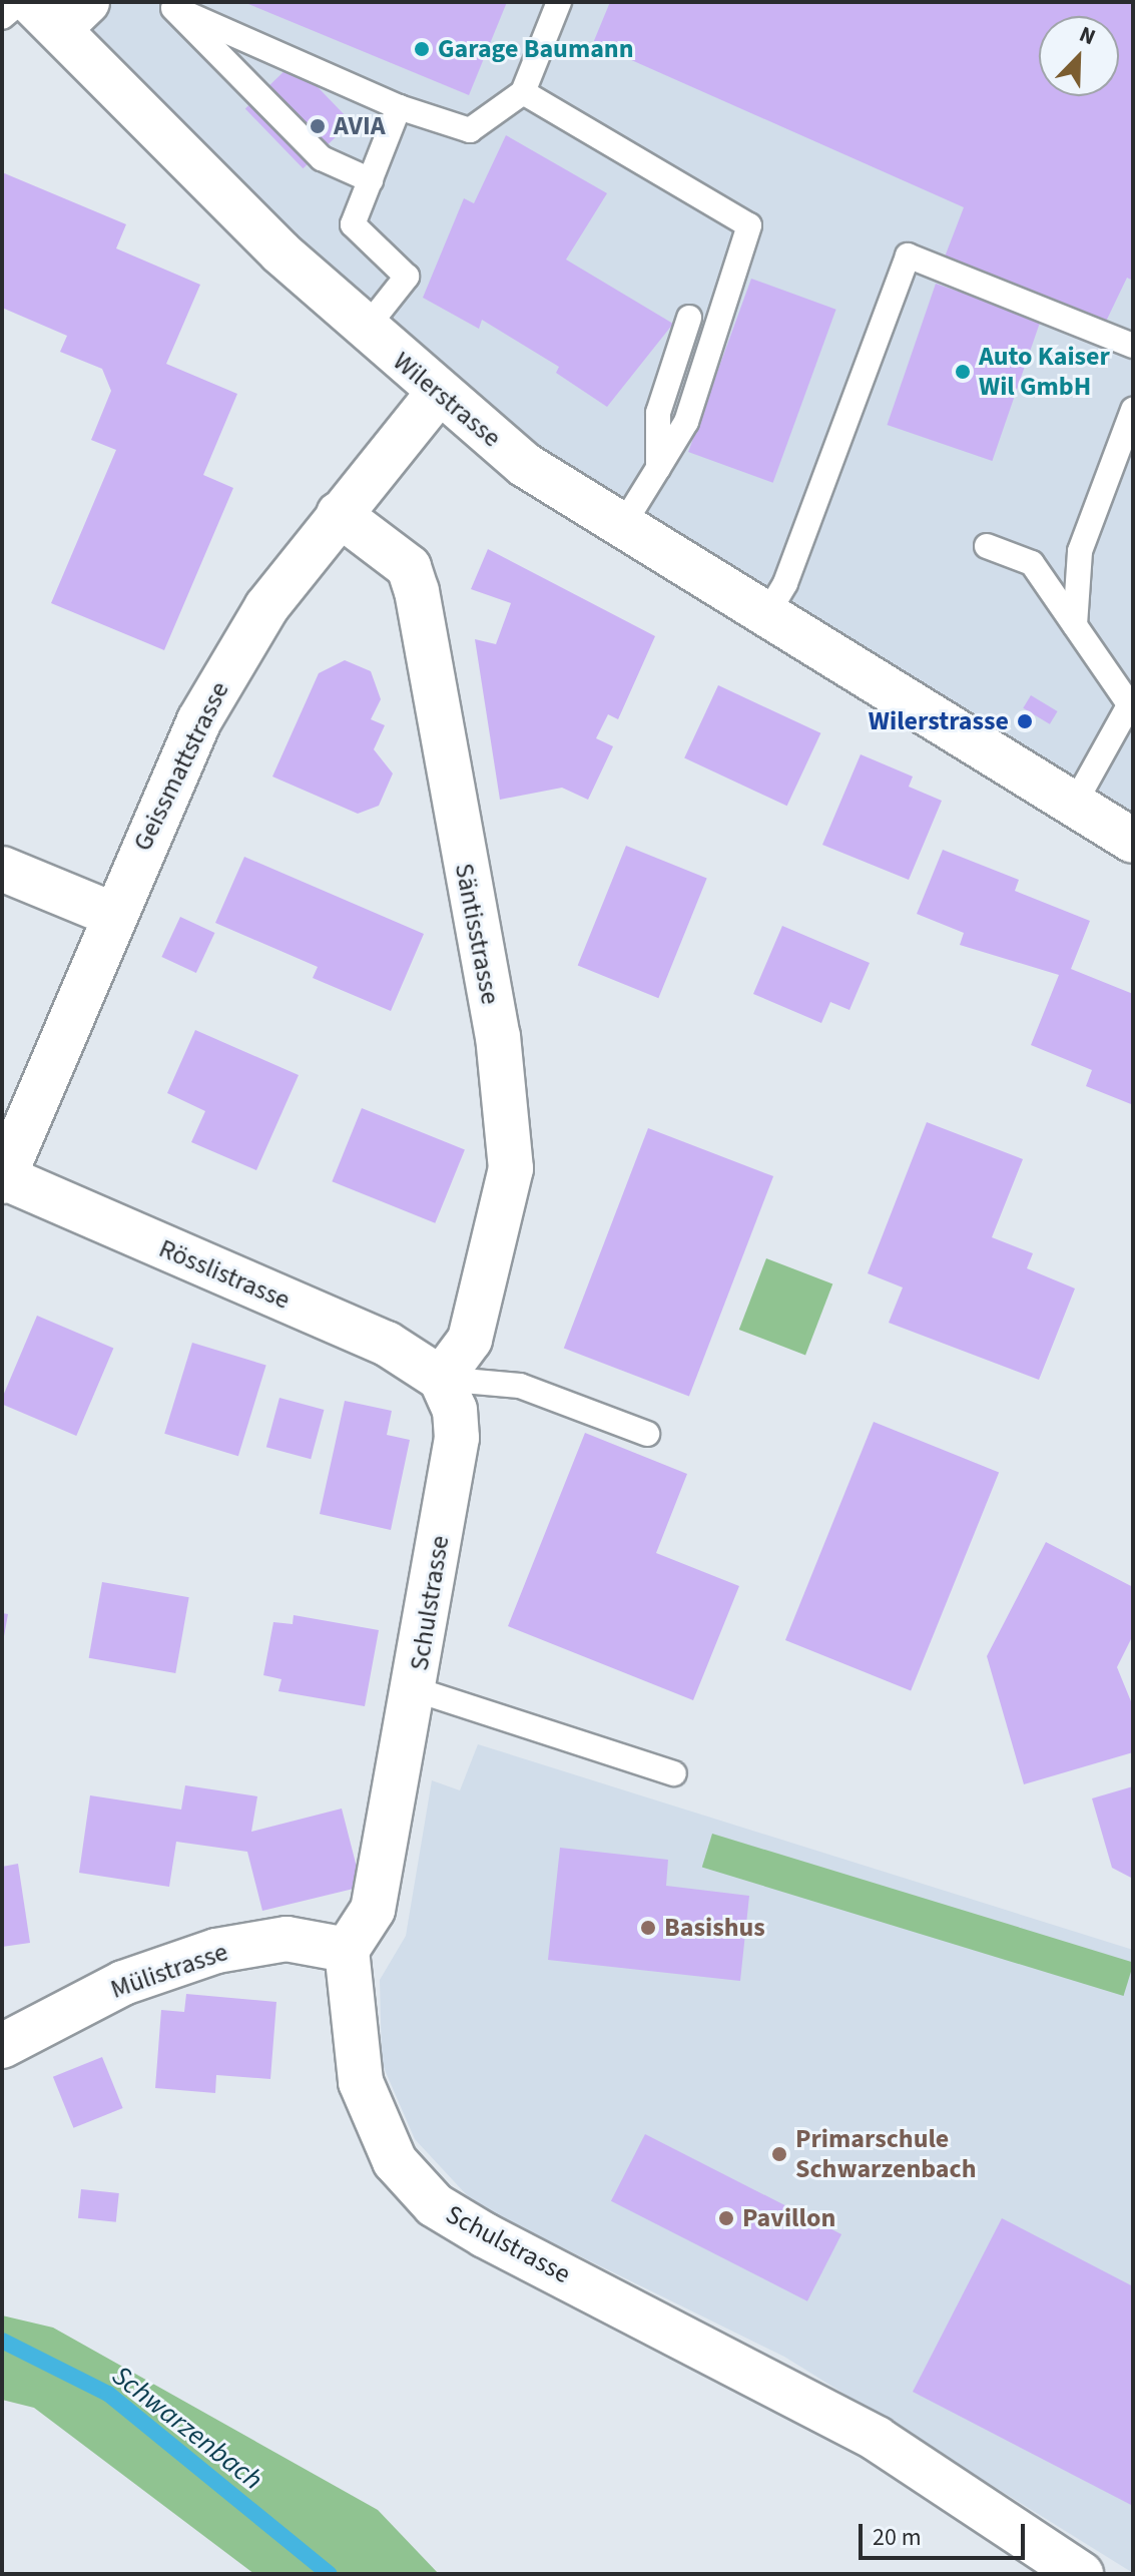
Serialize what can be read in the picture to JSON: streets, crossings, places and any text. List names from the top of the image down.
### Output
{
  "streets": {
    "street": [
      "Wilerstrasse",
      "Geissmattstrasse",
      "Säntisstrasse",
      "Rösslistrasse",
      "Schulstrasse",
      "Mülistrasse"
    ]
  },
  "crossings": [
    ["Wilerstrasse", "Geissmattstrasse"],
    ["Geissmattstrasse", "Säntisstrasse"],
    ["Geissmattstrasse", "Rösslistrasse"],
    ["Säntisstrasse", "Rösslistrasse"],
    ["Säntisstrasse", "Schulstrasse"],
    ["Rösslistrasse", "Schulstrasse"],
    ["Schulstrasse", "Mülistrasse"]
  ],
  "water": ["Schwarzenbach"],
  "places": [
    "Garage Baumann",
    "AVIA",
    "Auto Kaiser Wil GmbH",
    "Wilerstrasse",
    "Basishus",
    "Primarschule Schwarzenbach",
    "Pavillon"
  ],
  "scale_bar": "20 m",
  "north": "top right"
}
